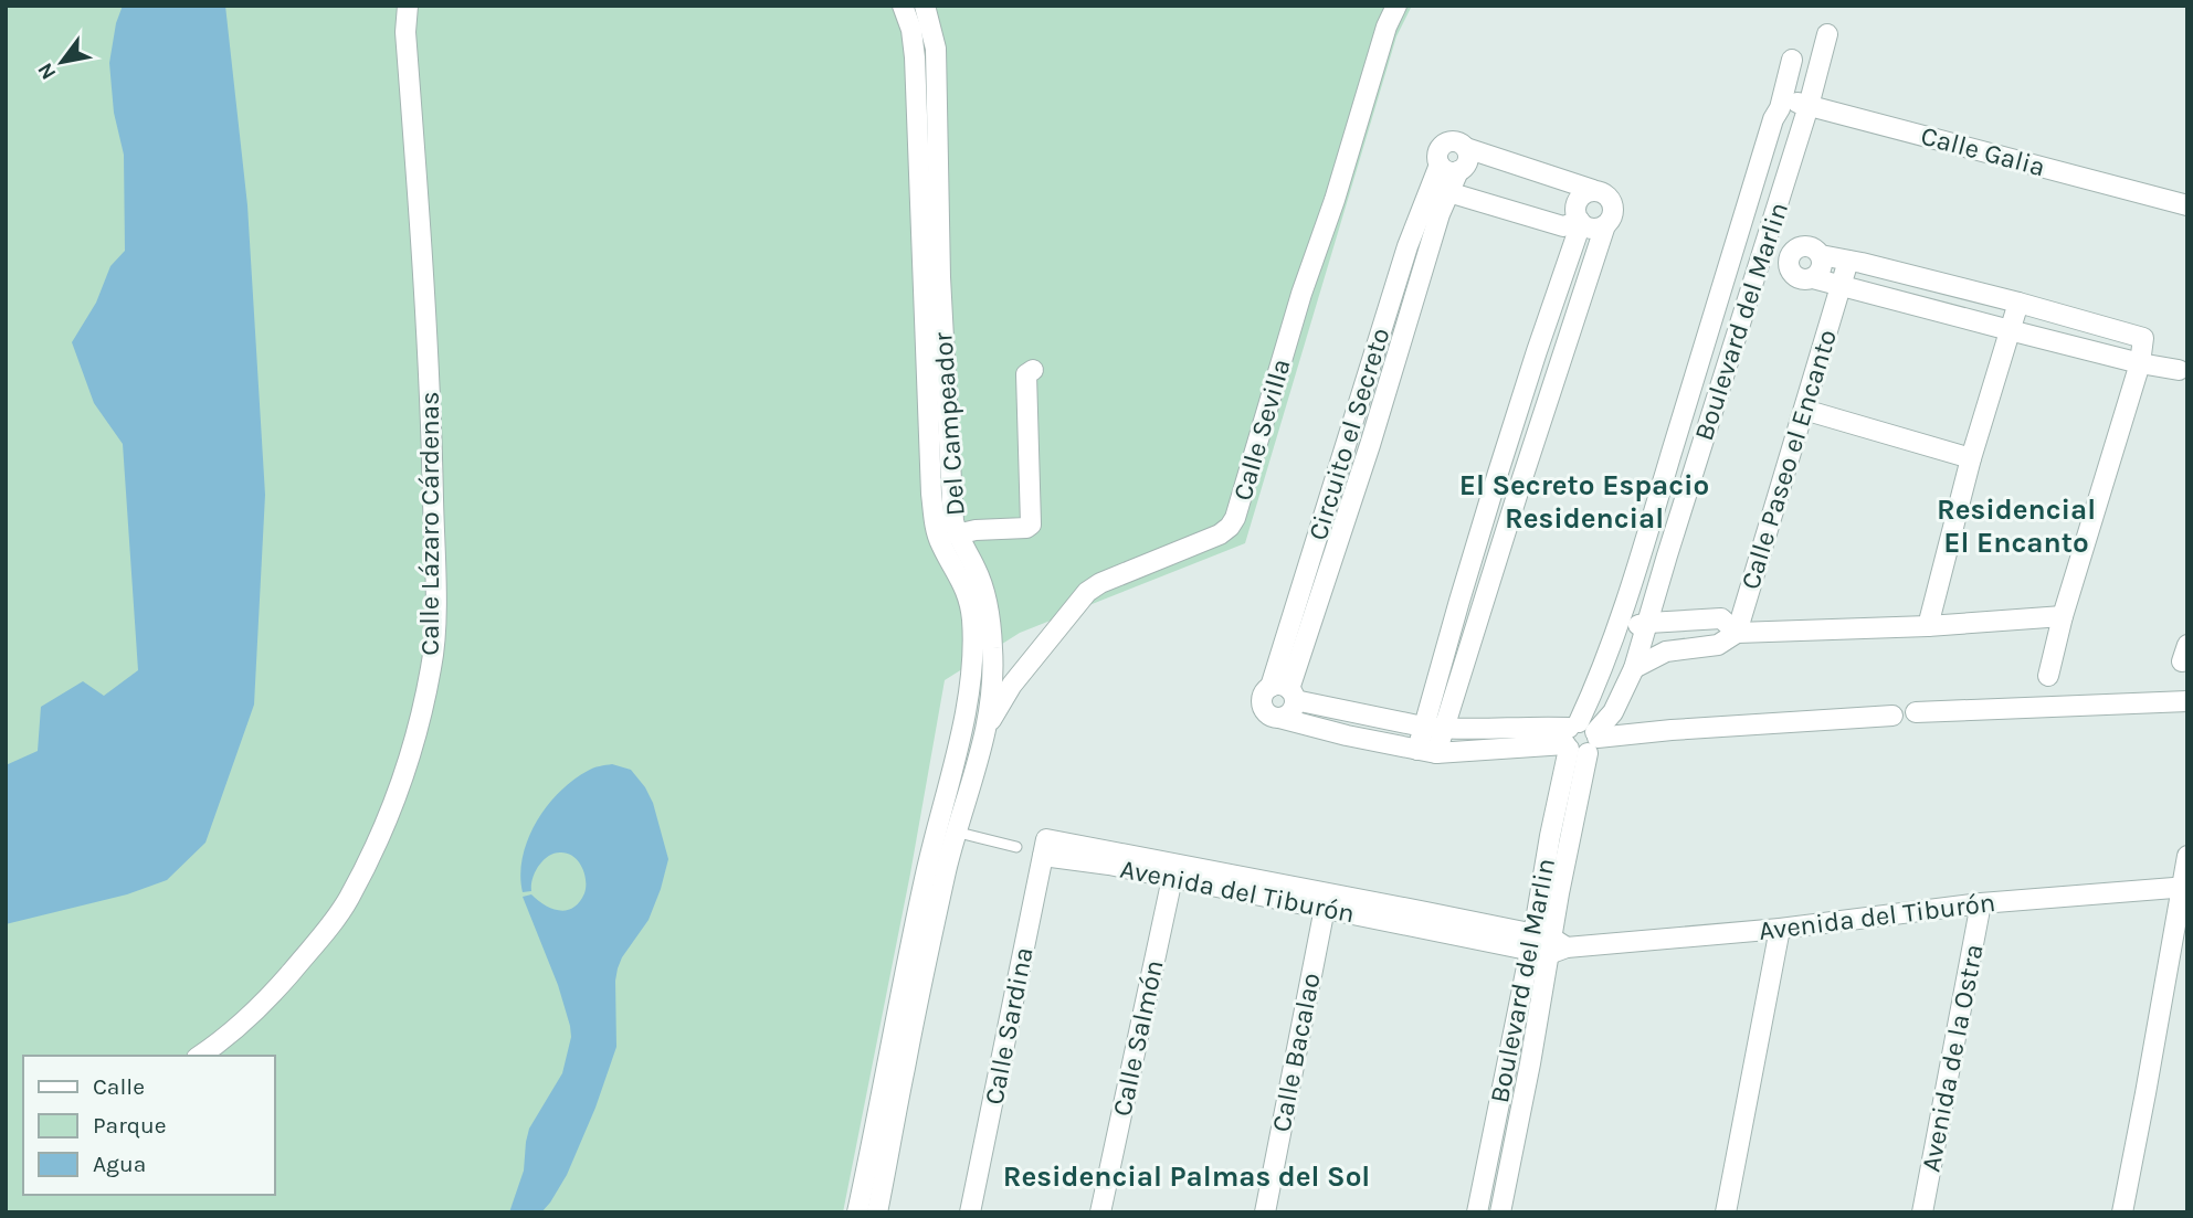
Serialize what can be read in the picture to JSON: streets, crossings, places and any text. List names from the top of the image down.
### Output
{
  "streets": {
    "street": [
      "Calle Galia",
      "Boulevard del Marlin",
      "Del Campeador",
      "Calle Sevilla",
      "Circuito el Secreto",
      "Calle Paseo el Encanto",
      "Calle Lázaro Cárdenas",
      "Avenida del Tiburón",
      "Calle Sardina",
      "Calle Salmón",
      "Calle Bacalao",
      "Avenida de la Ostra"
    ]
  },
  "crossings": [
    ["Calle Galia", "Boulevard del Marlin"],
    ["Boulevard del Marlin", "Calle Paseo el Encanto"],
    ["Boulevard del Marlin", "Avenida del Tiburón"],
    ["Del Campeador", "Calle Sevilla"],
    ["Avenida del Tiburón", "Calle Sardina"],
    ["Avenida del Tiburón", "Calle Salmón"],
    ["Avenida del Tiburón", "Calle Bacalao"],
    ["Avenida del Tiburón", "Avenida de la Ostra"]
  ],
  "districts": ["El Secreto Espacio Residencial", "Residencial El Encanto", "Residencial Palmas del Sol"],
  "legend": ["Calle", "Parque", "Agua"],
  "north": "bottom left"
}
